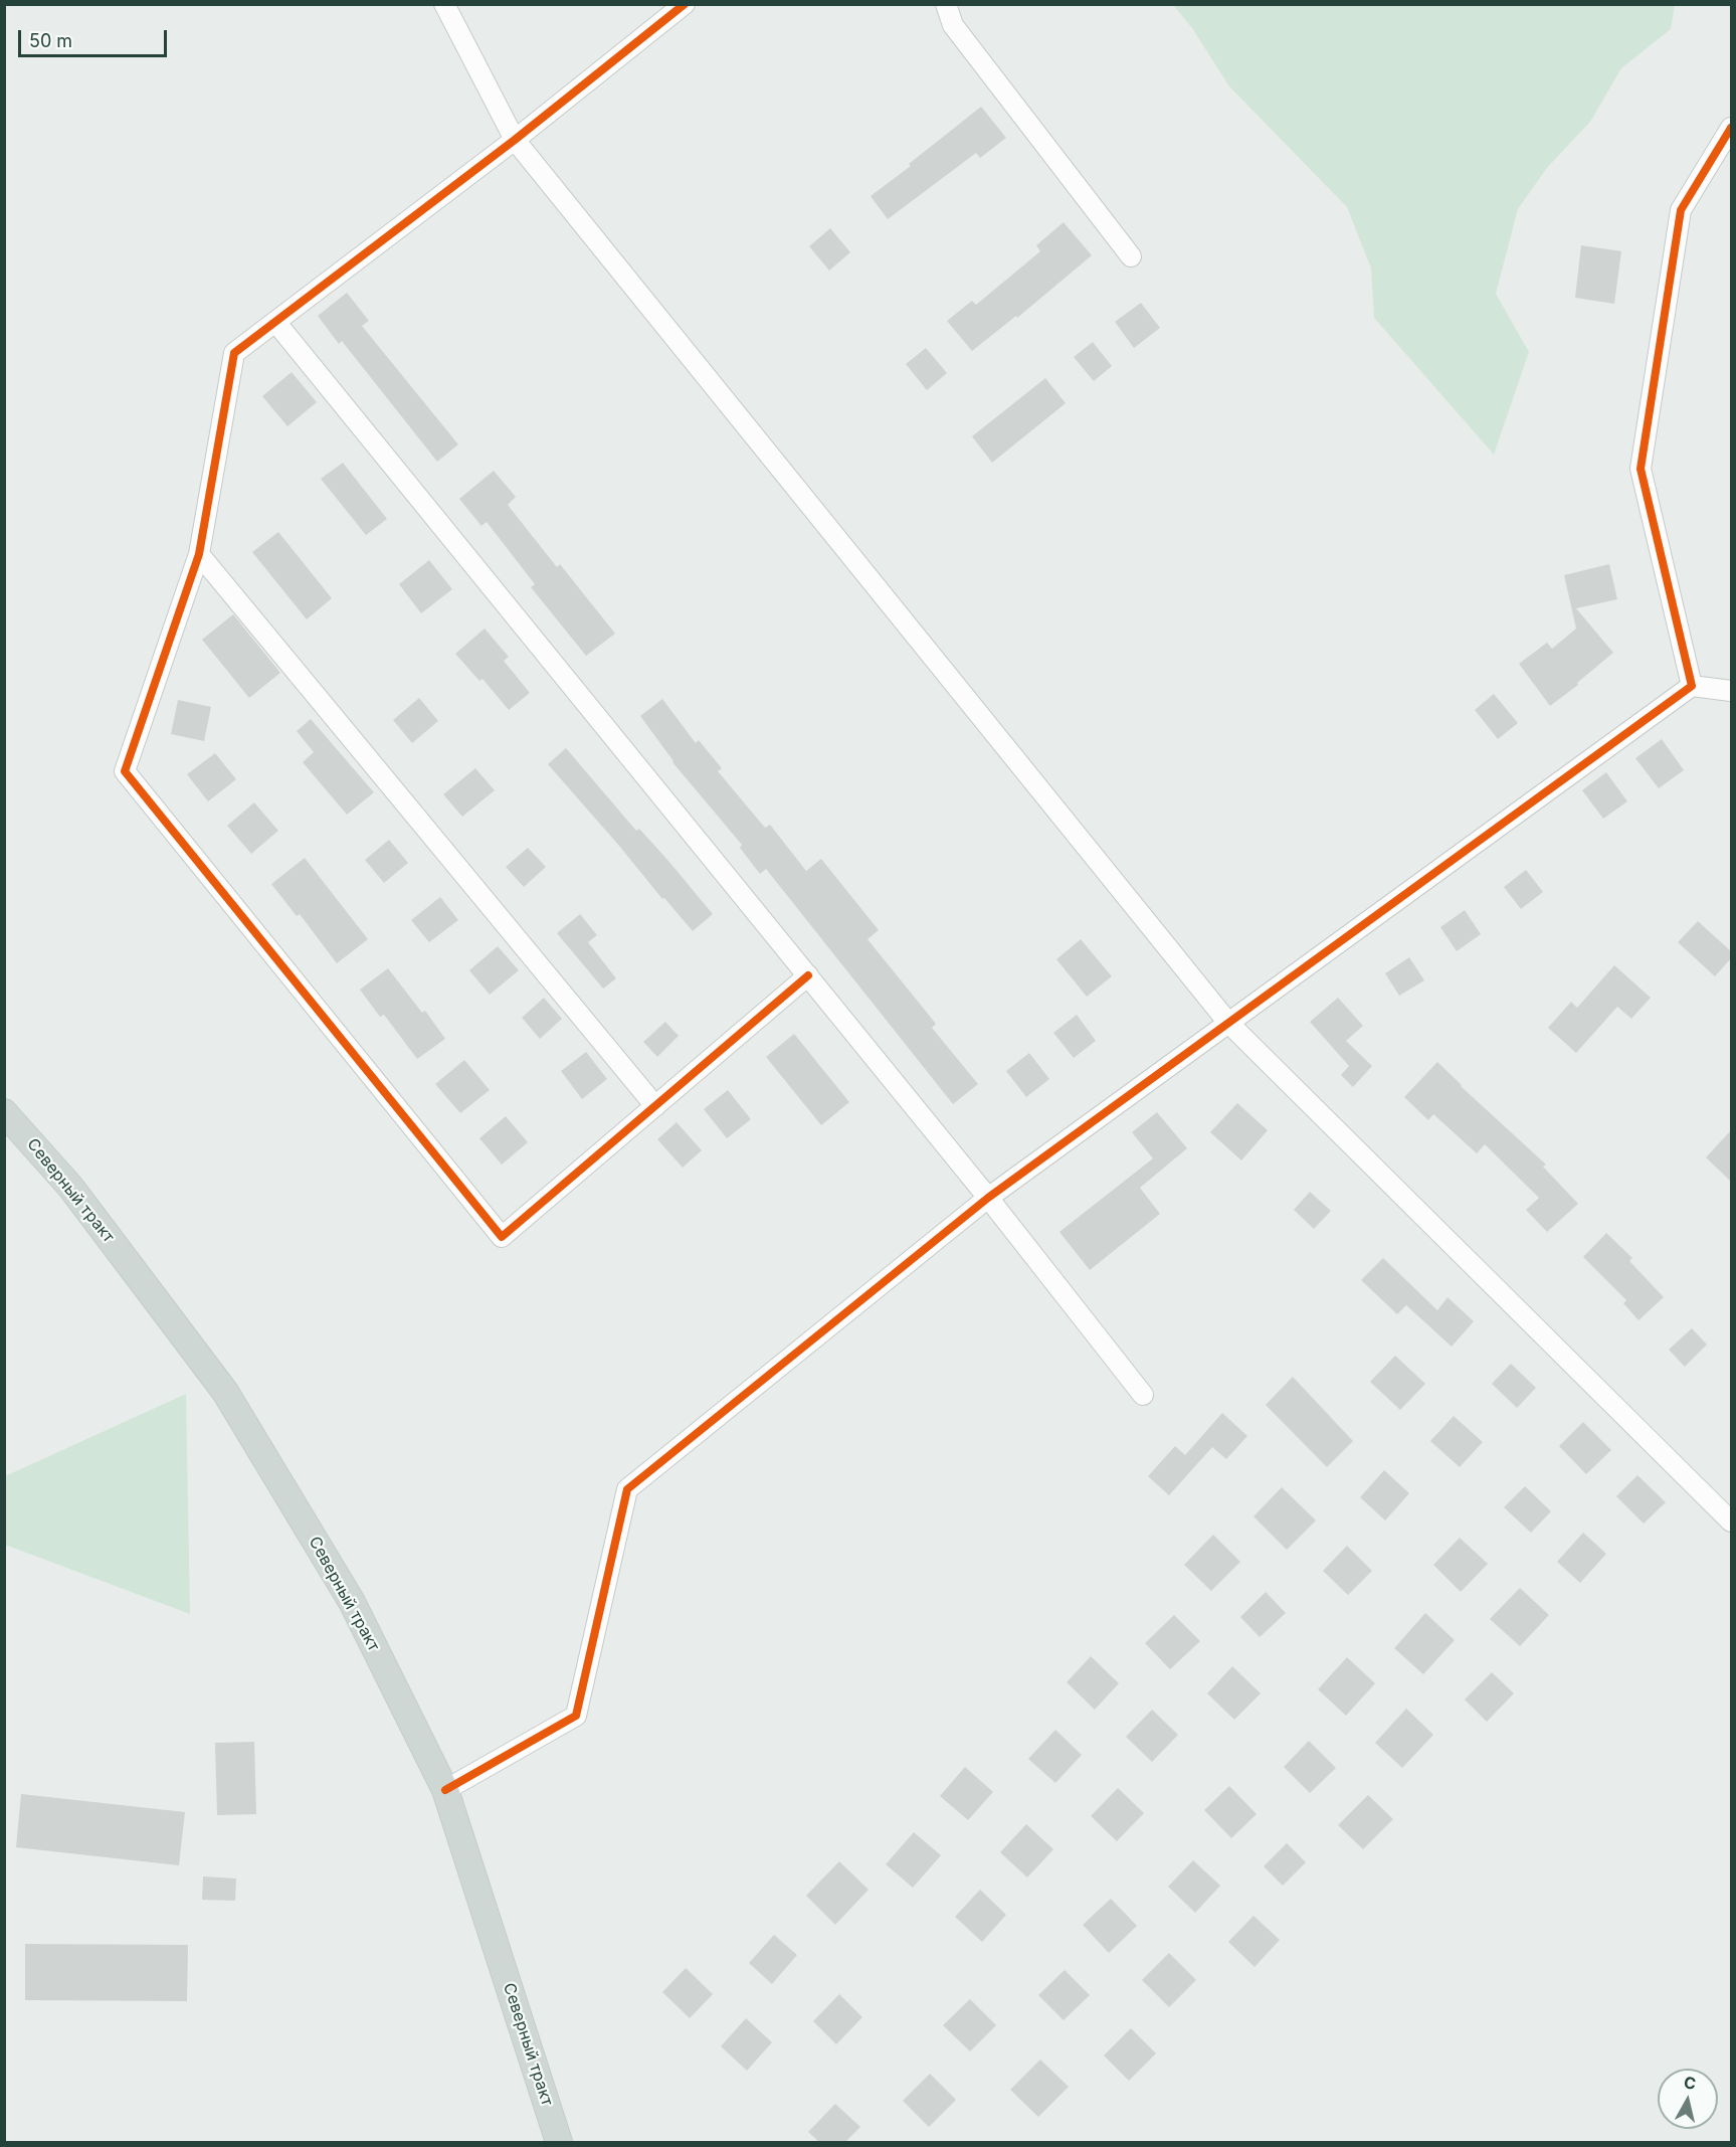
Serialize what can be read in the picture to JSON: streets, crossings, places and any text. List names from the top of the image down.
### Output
{
  "streets": {
    "main road": ["Северный тракт"]
  },
  "scale_bar": "50 m",
  "north": "top"
}
